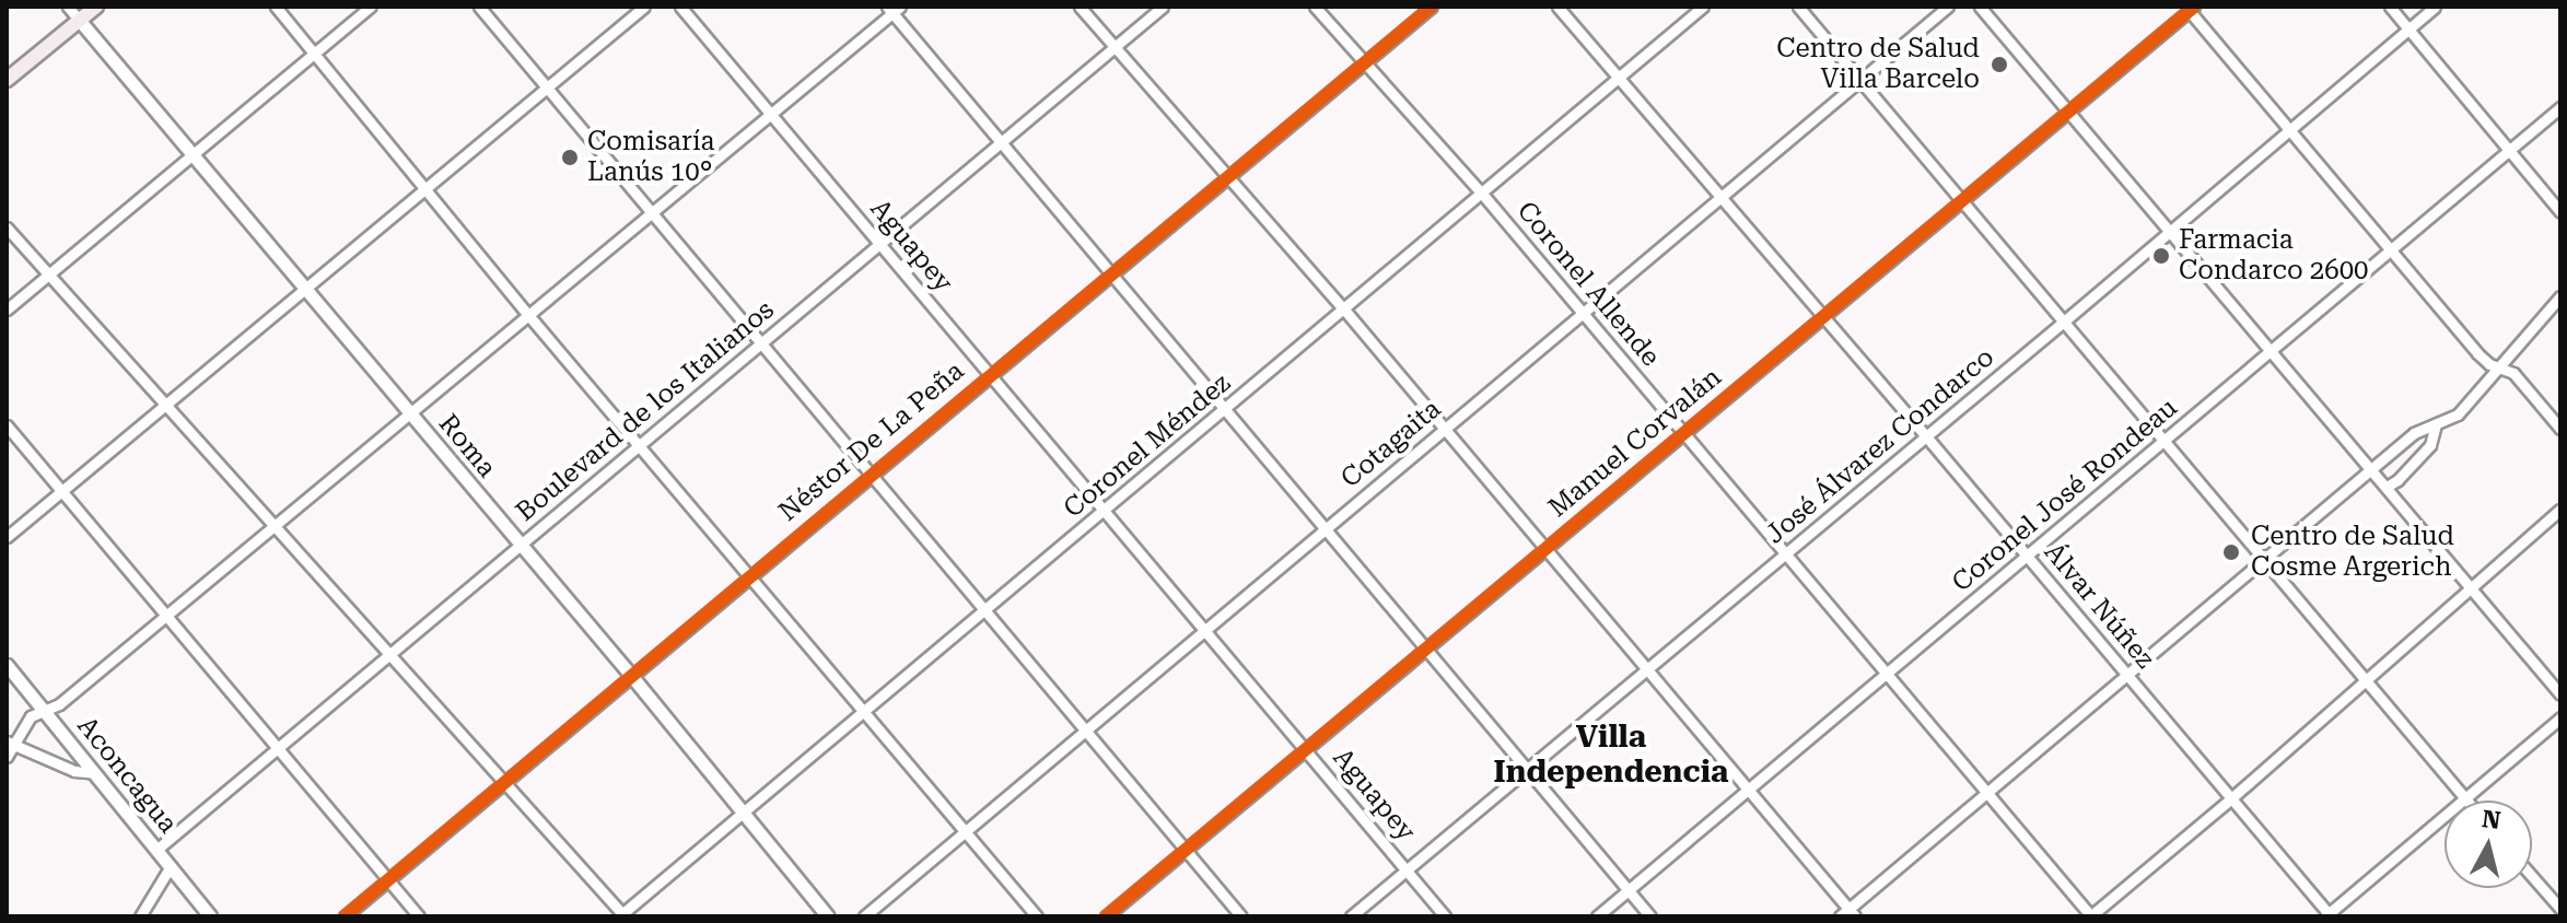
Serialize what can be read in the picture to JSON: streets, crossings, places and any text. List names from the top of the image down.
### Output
{
  "streets": {
    "street": [
      "Aguapey",
      "Coronel Allende",
      "Boulevard de los Italianos",
      "Néstor De La Peña",
      "Manuel Corvalán",
      "Cotagaita",
      "Roma",
      "Coronel Méndez",
      "José Álvarez Condarco",
      "Coronel José Rondeau",
      "Álvar Núñez",
      "Aconcagua"
    ]
  },
  "crossings": [
    ["Aguapey", "Boulevard de los Italianos"],
    ["Aguapey", "Néstor De La Peña"],
    ["Aguapey", "Manuel Corvalán"],
    ["Aguapey", "Cotagaita"],
    ["Aguapey", "Coronel Méndez"],
    ["Aguapey", "José Álvarez Condarco"],
    ["Coronel Allende", "Néstor De La Peña"],
    ["Coronel Allende", "Manuel Corvalán"],
    ["Coronel Allende", "Cotagaita"],
    ["Coronel Allende", "Coronel Méndez"],
    ["Coronel Allende", "José Álvarez Condarco"],
    ["Coronel Allende", "Coronel José Rondeau"],
    ["Boulevard de los Italianos", "Roma"],
    ["Boulevard de los Italianos", "Aconcagua"],
    ["Néstor De La Peña", "Roma"],
    ["Manuel Corvalán", "Álvar Núñez"],
    ["Cotagaita", "Álvar Núñez"],
    ["Roma", "Coronel Méndez"],
    ["Coronel Méndez", "Álvar Núñez"],
    ["José Álvarez Condarco", "Álvar Núñez"],
    ["Coronel José Rondeau", "Álvar Núñez"]
  ],
  "districts": ["Villa Independencia"],
  "places": [
    "Centro de Salud Villa Barcelo",
    "Comisaría Lanús 10°",
    "Farmacia Condarco 2600",
    "Centro de Salud Cosme Argerich"
  ],
  "north": "top"
}
